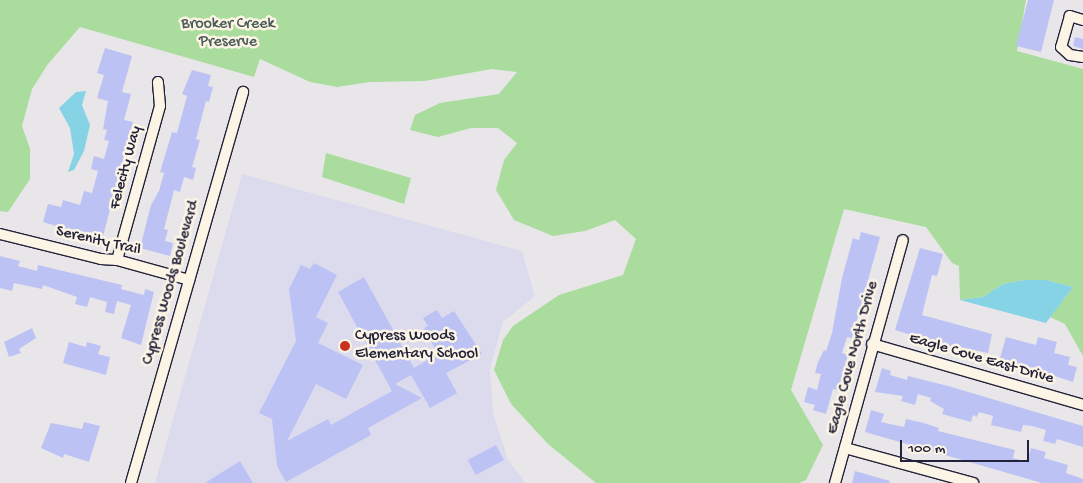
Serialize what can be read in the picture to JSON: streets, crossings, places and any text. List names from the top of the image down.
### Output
{
  "streets": {
    "street": [
      "Felecity Way",
      "Serenity Trail",
      "Cypress Woods Boulevard",
      "Eagle Cove North Drive",
      "Eagle Cove East Drive"
    ]
  },
  "crossings": [
    ["Felecity Way", "Serenity Trail"],
    ["Serenity Trail", "Cypress Woods Boulevard"],
    ["Eagle Cove North Drive", "Eagle Cove East Drive"]
  ],
  "parks": ["Brooker Creek Preserve"],
  "places": ["Cypress Woods Elementary School"],
  "scale_bar": "100 m"
}
